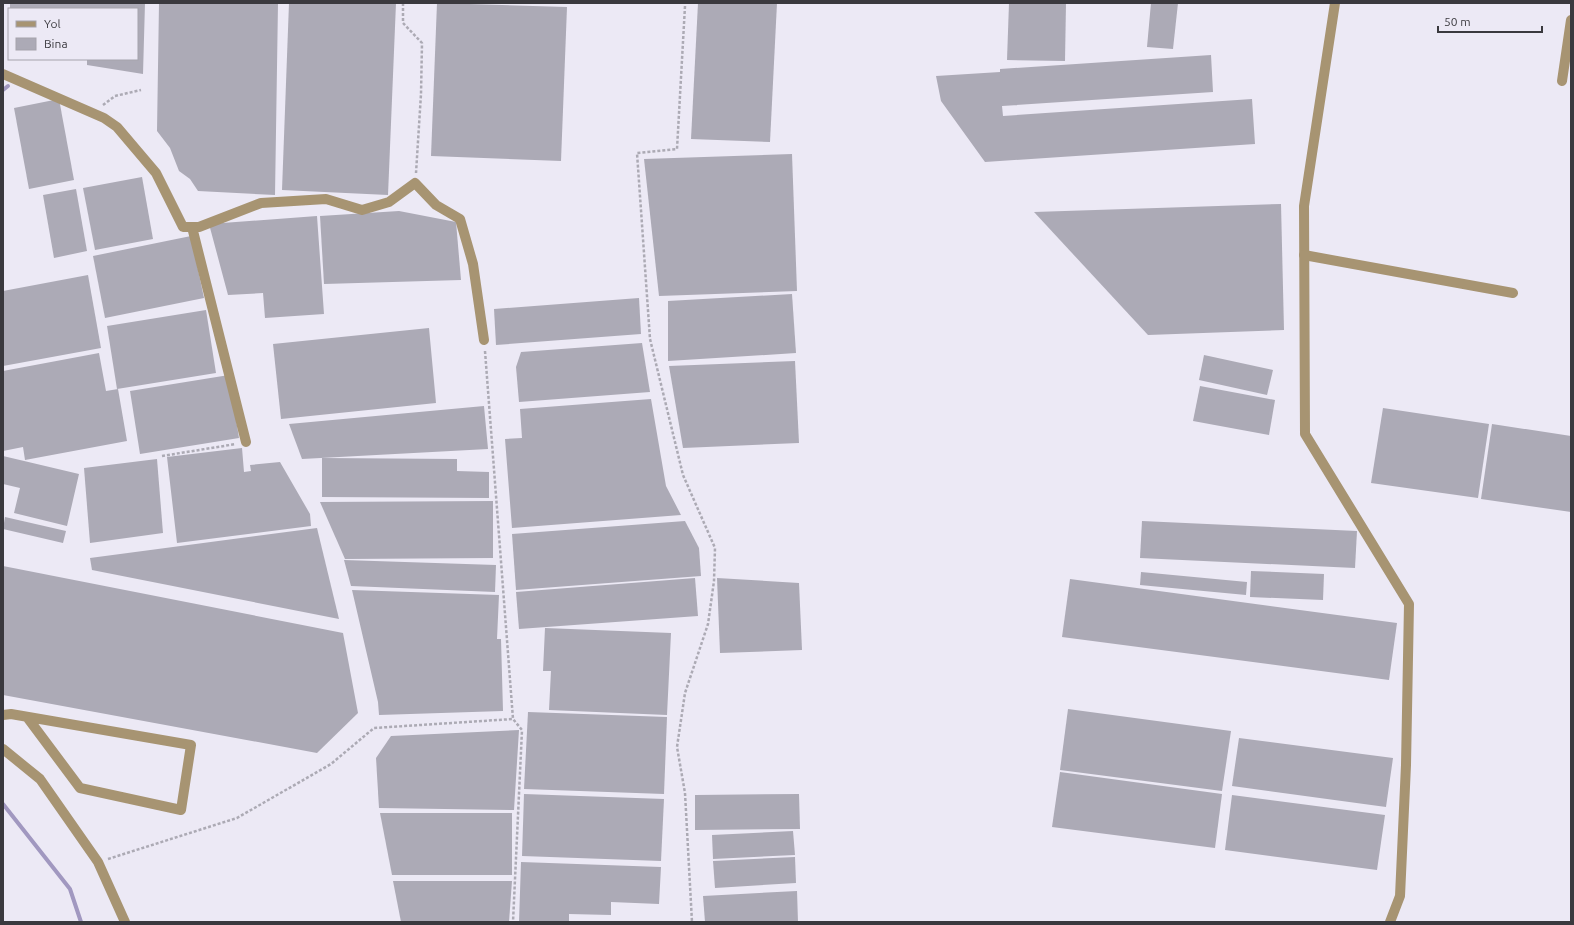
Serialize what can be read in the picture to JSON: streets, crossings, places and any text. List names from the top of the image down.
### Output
{
  "legend": ["Yol", "Bina"],
  "scale_bar": "50 m"
}
